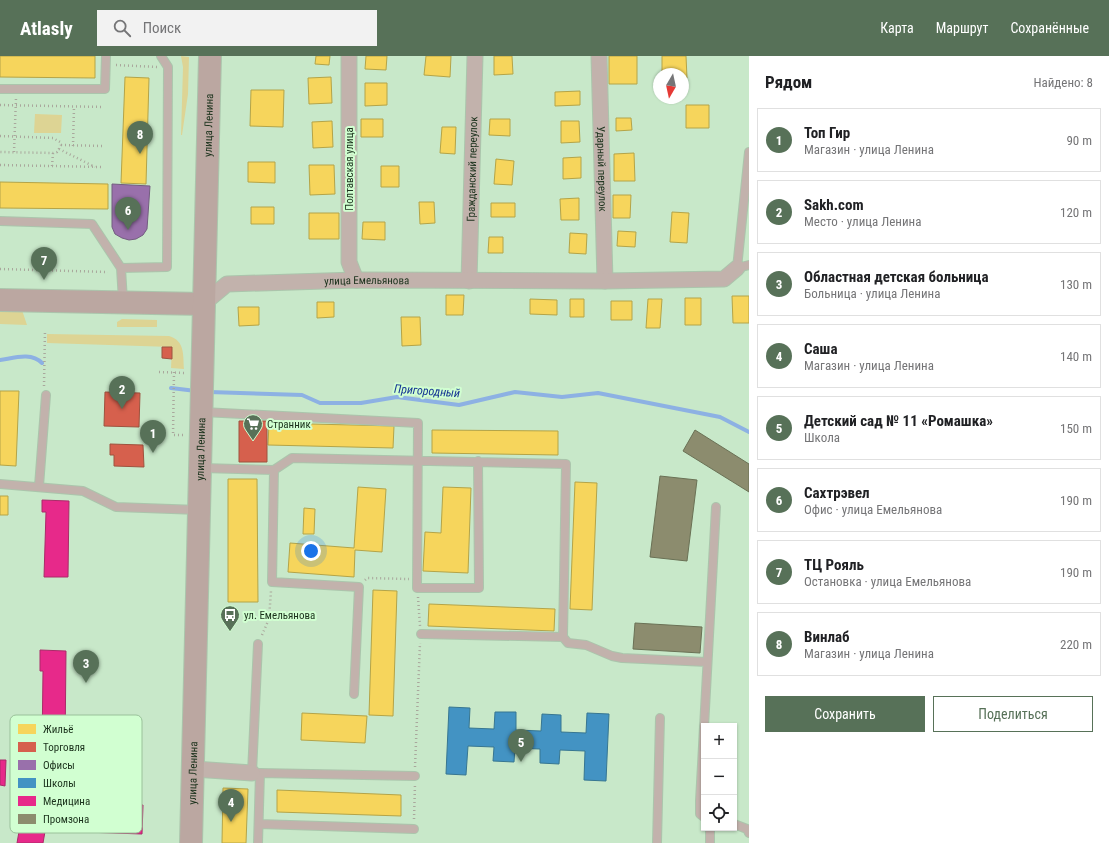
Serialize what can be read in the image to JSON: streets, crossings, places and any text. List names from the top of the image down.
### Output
{
  "streets": {
    "main road": ["улица Ленина"],
    "street": [
      "Полтавская улица",
      "Гражданский переулок",
      "Ударный переулок",
      "улица Емельянова"
    ]
  },
  "crossings": [
    ["улица Ленина", "улица Емельянова"],
    ["Полтавская улица", "улица Емельянова"],
    ["Гражданский переулок", "улица Емельянова"],
    ["Ударный переулок", "улица Емельянова"]
  ],
  "water": ["Пригородный"],
  "places": {
    "supermarket": ["Странник"],
    "bus stop": ["ул. Емельянова"]
  },
  "legend": [
    "Жильё",
    "Торговля",
    "Офисы",
    "Школы",
    "Медицина",
    "Промзона"
  ],
  "north": "bottom",
  "page": {
    "header": "Atlasly",
    "search": "Поиск",
    "nav": ["Карта", "Маршрут", "Сохранённые"],
    "heading": ["Рядом", "Найдено: 8"],
    "list": [
      {
        "mark": "1",
        "name": "Топ Гир",
        "note": "Магазин · улица Ленина",
        "value": "90 m"
      },
      {
        "mark": "2",
        "name": "Sakh.com",
        "note": "Место · улица Ленина",
        "value": "120 m"
      },
      {
        "mark": "3",
        "name": "Областная детская больница",
        "note": "Больница · улица Ленина",
        "value": "130 m"
      },
      {
        "mark": "4",
        "name": "Саша",
        "note": "Магазин · улица Ленина",
        "value": "140 m"
      },
      {
        "mark": "5",
        "name": "Детский сад № 11 «Ромашка»",
        "note": "Школа",
        "value": "150 m"
      },
      {
        "mark": "6",
        "name": "Сахтрэвел",
        "note": "Офис · улица Емельянова",
        "value": "190 m"
      },
      {
        "mark": "7",
        "name": "ТЦ Рояль",
        "note": "Остановка · улица Емельянова",
        "value": "190 m"
      },
      {
        "mark": "8",
        "name": "Винлаб",
        "note": "Магазин · улица Ленина",
        "value": "220 m"
      }
    ],
    "pins": [
      "8",
      "6",
      "7",
      "2",
      "1",
      "3",
      "5",
      "4"
    ],
    "buttons": ["Сохранить", "Поделиться"],
    "map_buttons": ["+", "−"]
  }
}
